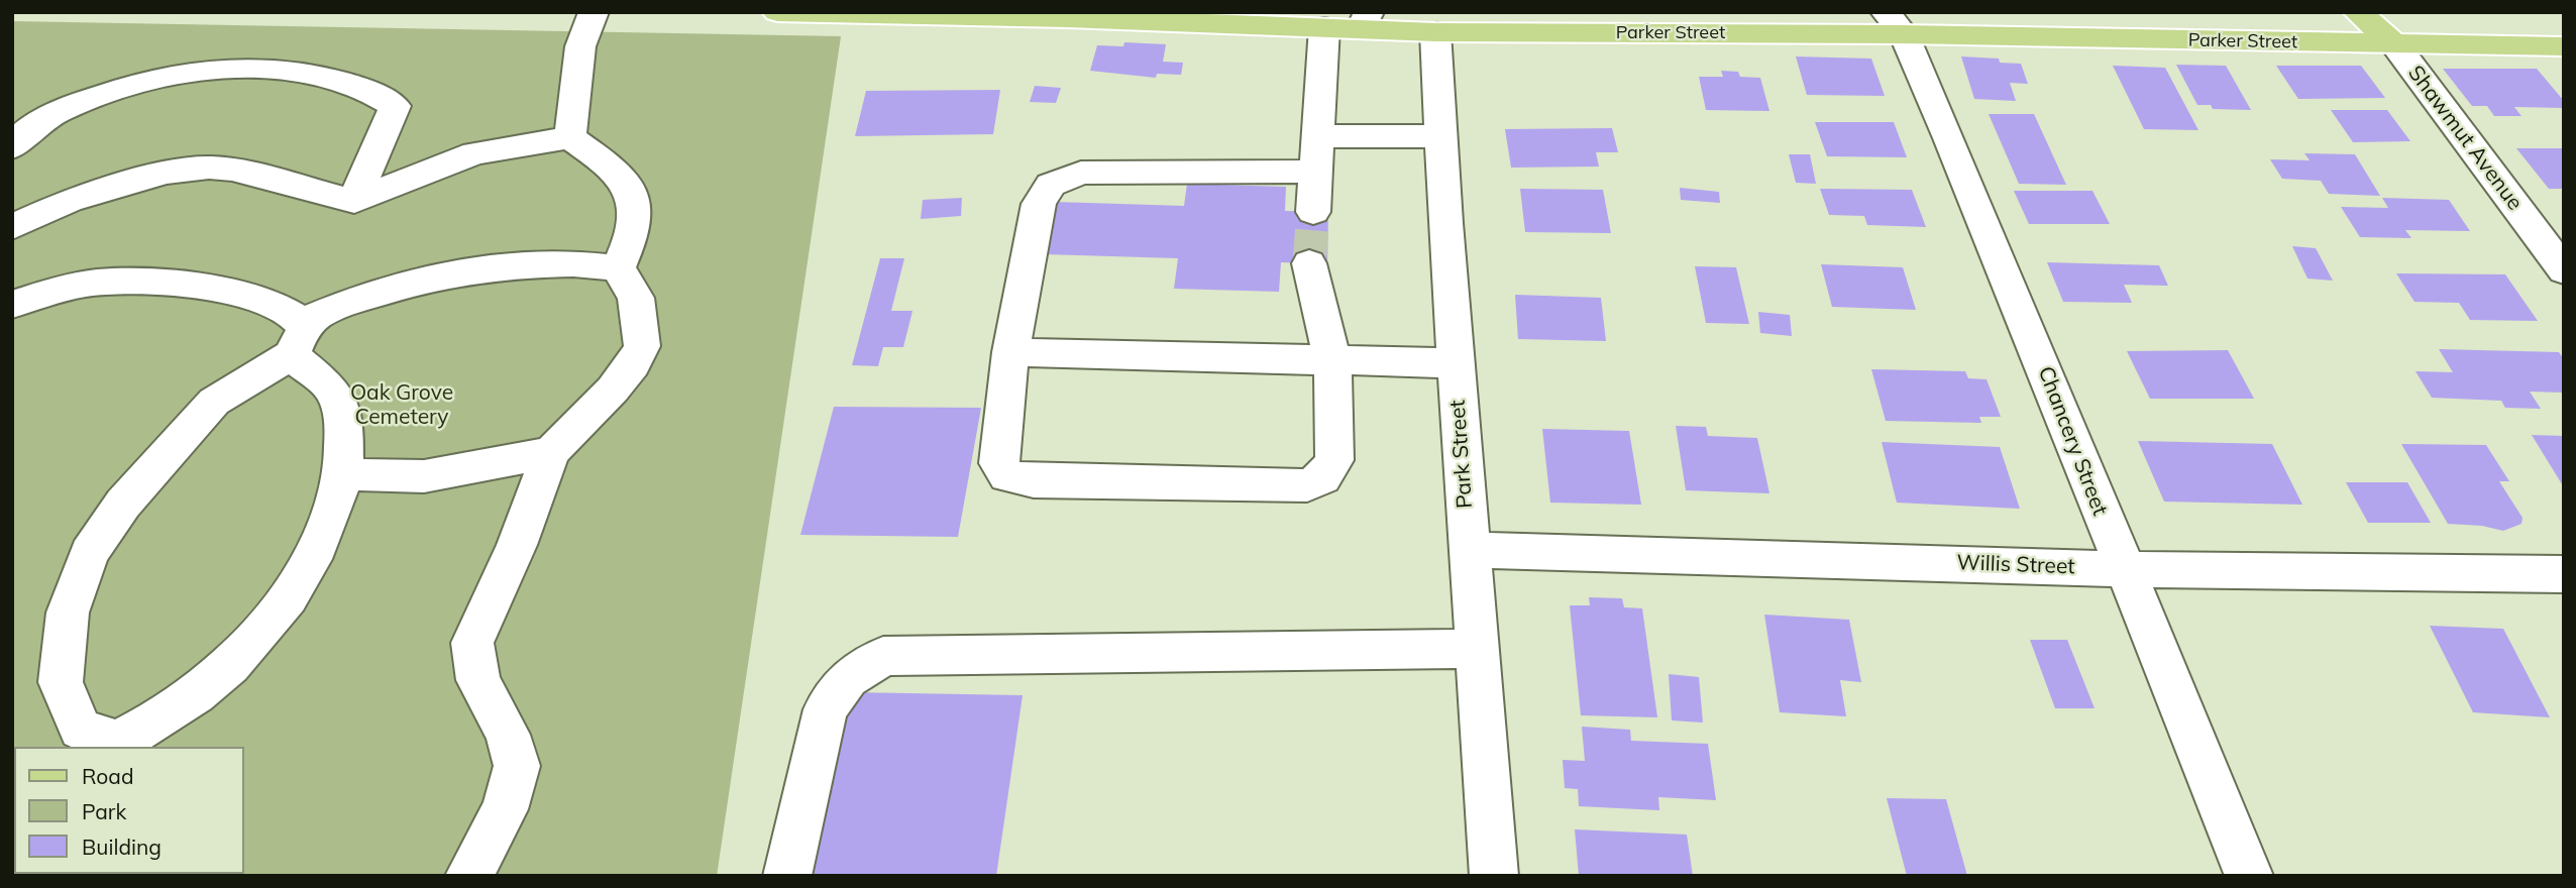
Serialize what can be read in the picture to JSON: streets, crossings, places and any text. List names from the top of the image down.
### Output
{
  "streets": {
    "main road": ["Parker Street", "Shawmut Avenue"],
    "street": ["Chancery Street", "Park Street", "Willis Street"]
  },
  "crossings": [
    ["Parker Street", "Shawmut Avenue"],
    ["Parker Street", "Chancery Street"],
    ["Parker Street", "Park Street"],
    ["Chancery Street", "Willis Street"],
    ["Park Street", "Willis Street"]
  ],
  "parks": ["Oak Grove Cemetery"],
  "legend": ["Road", "Park", "Building"]
}
